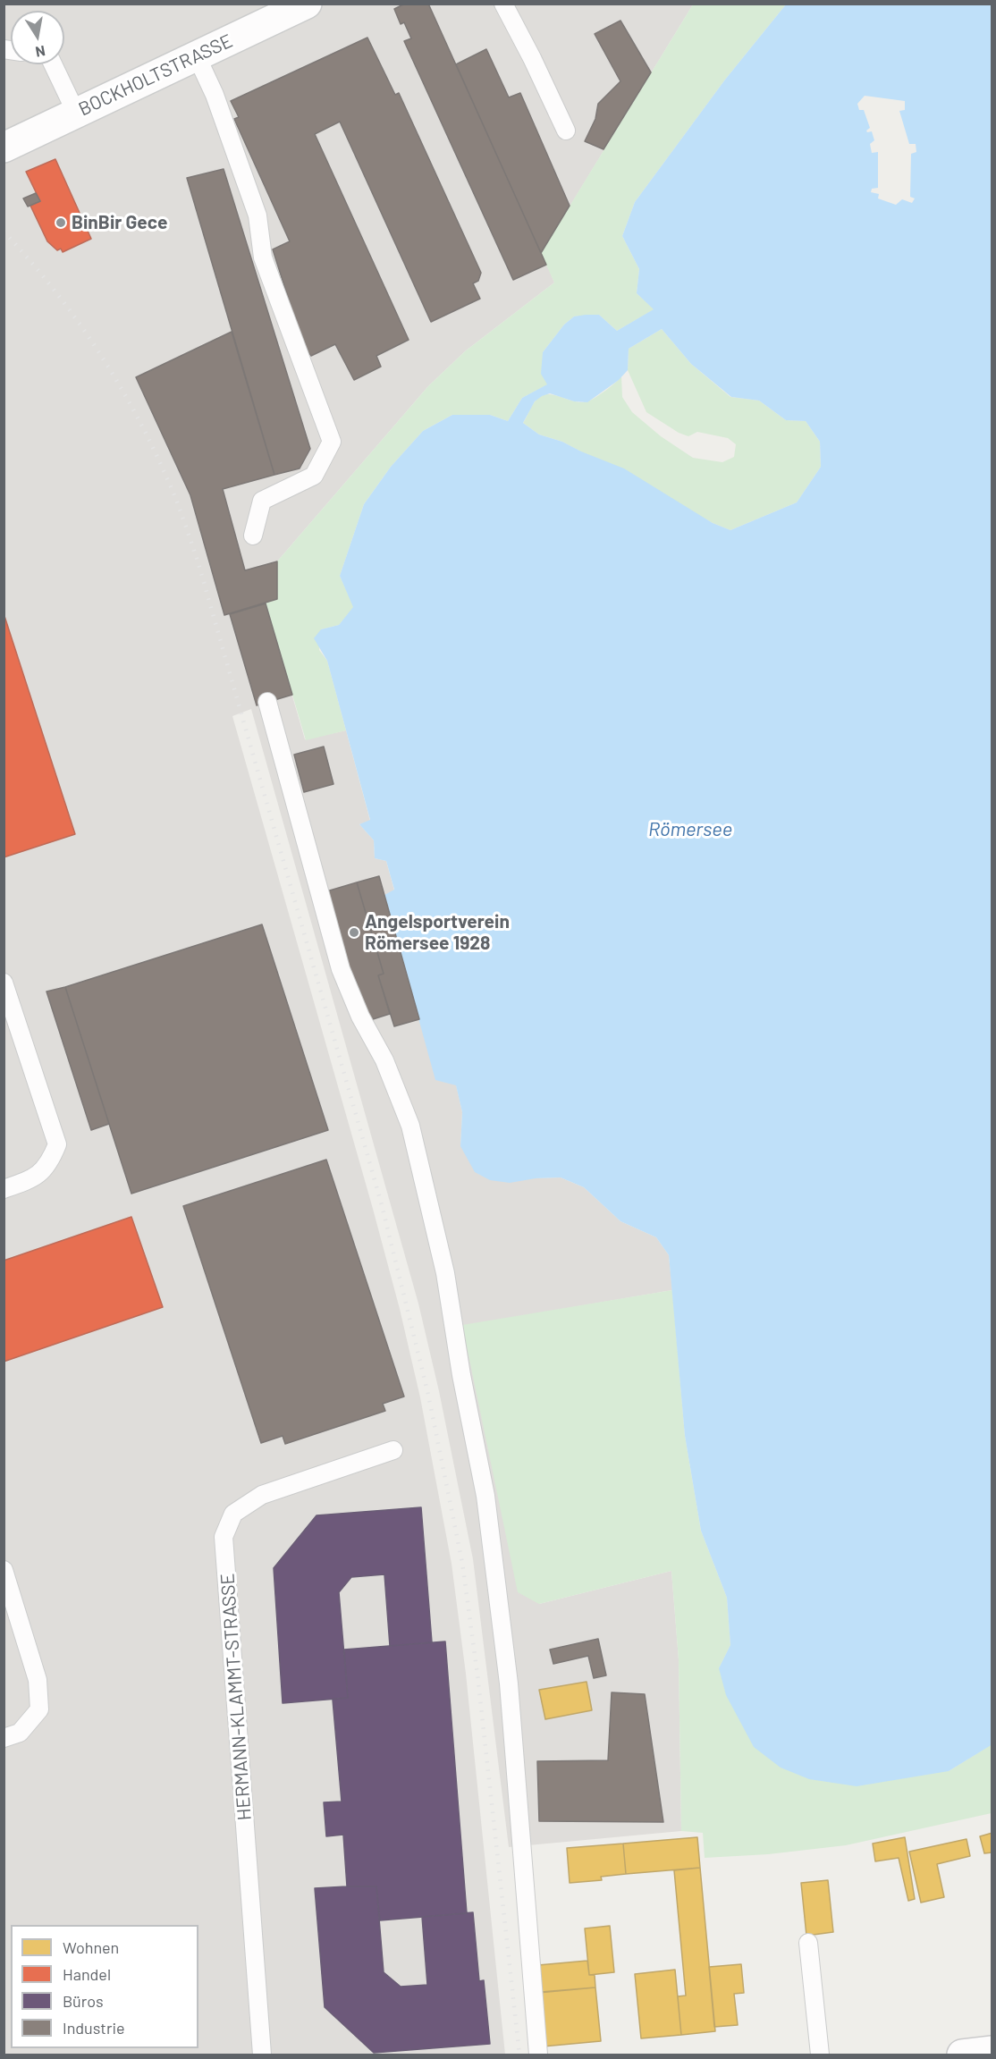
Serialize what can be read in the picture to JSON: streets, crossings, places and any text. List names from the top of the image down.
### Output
{
  "streets": {
    "street": ["BOCKHOLTSTRASSE"],
    "lane": ["HERMANN-KLAMMT-STRASSE"]
  },
  "water": ["Römersee"],
  "places": ["BinBir Gece", "Angelsportverein Römersee 1928"],
  "legend": [
    "Wohnen",
    "Handel",
    "Büros",
    "Industrie"
  ],
  "north": "bottom"
}
